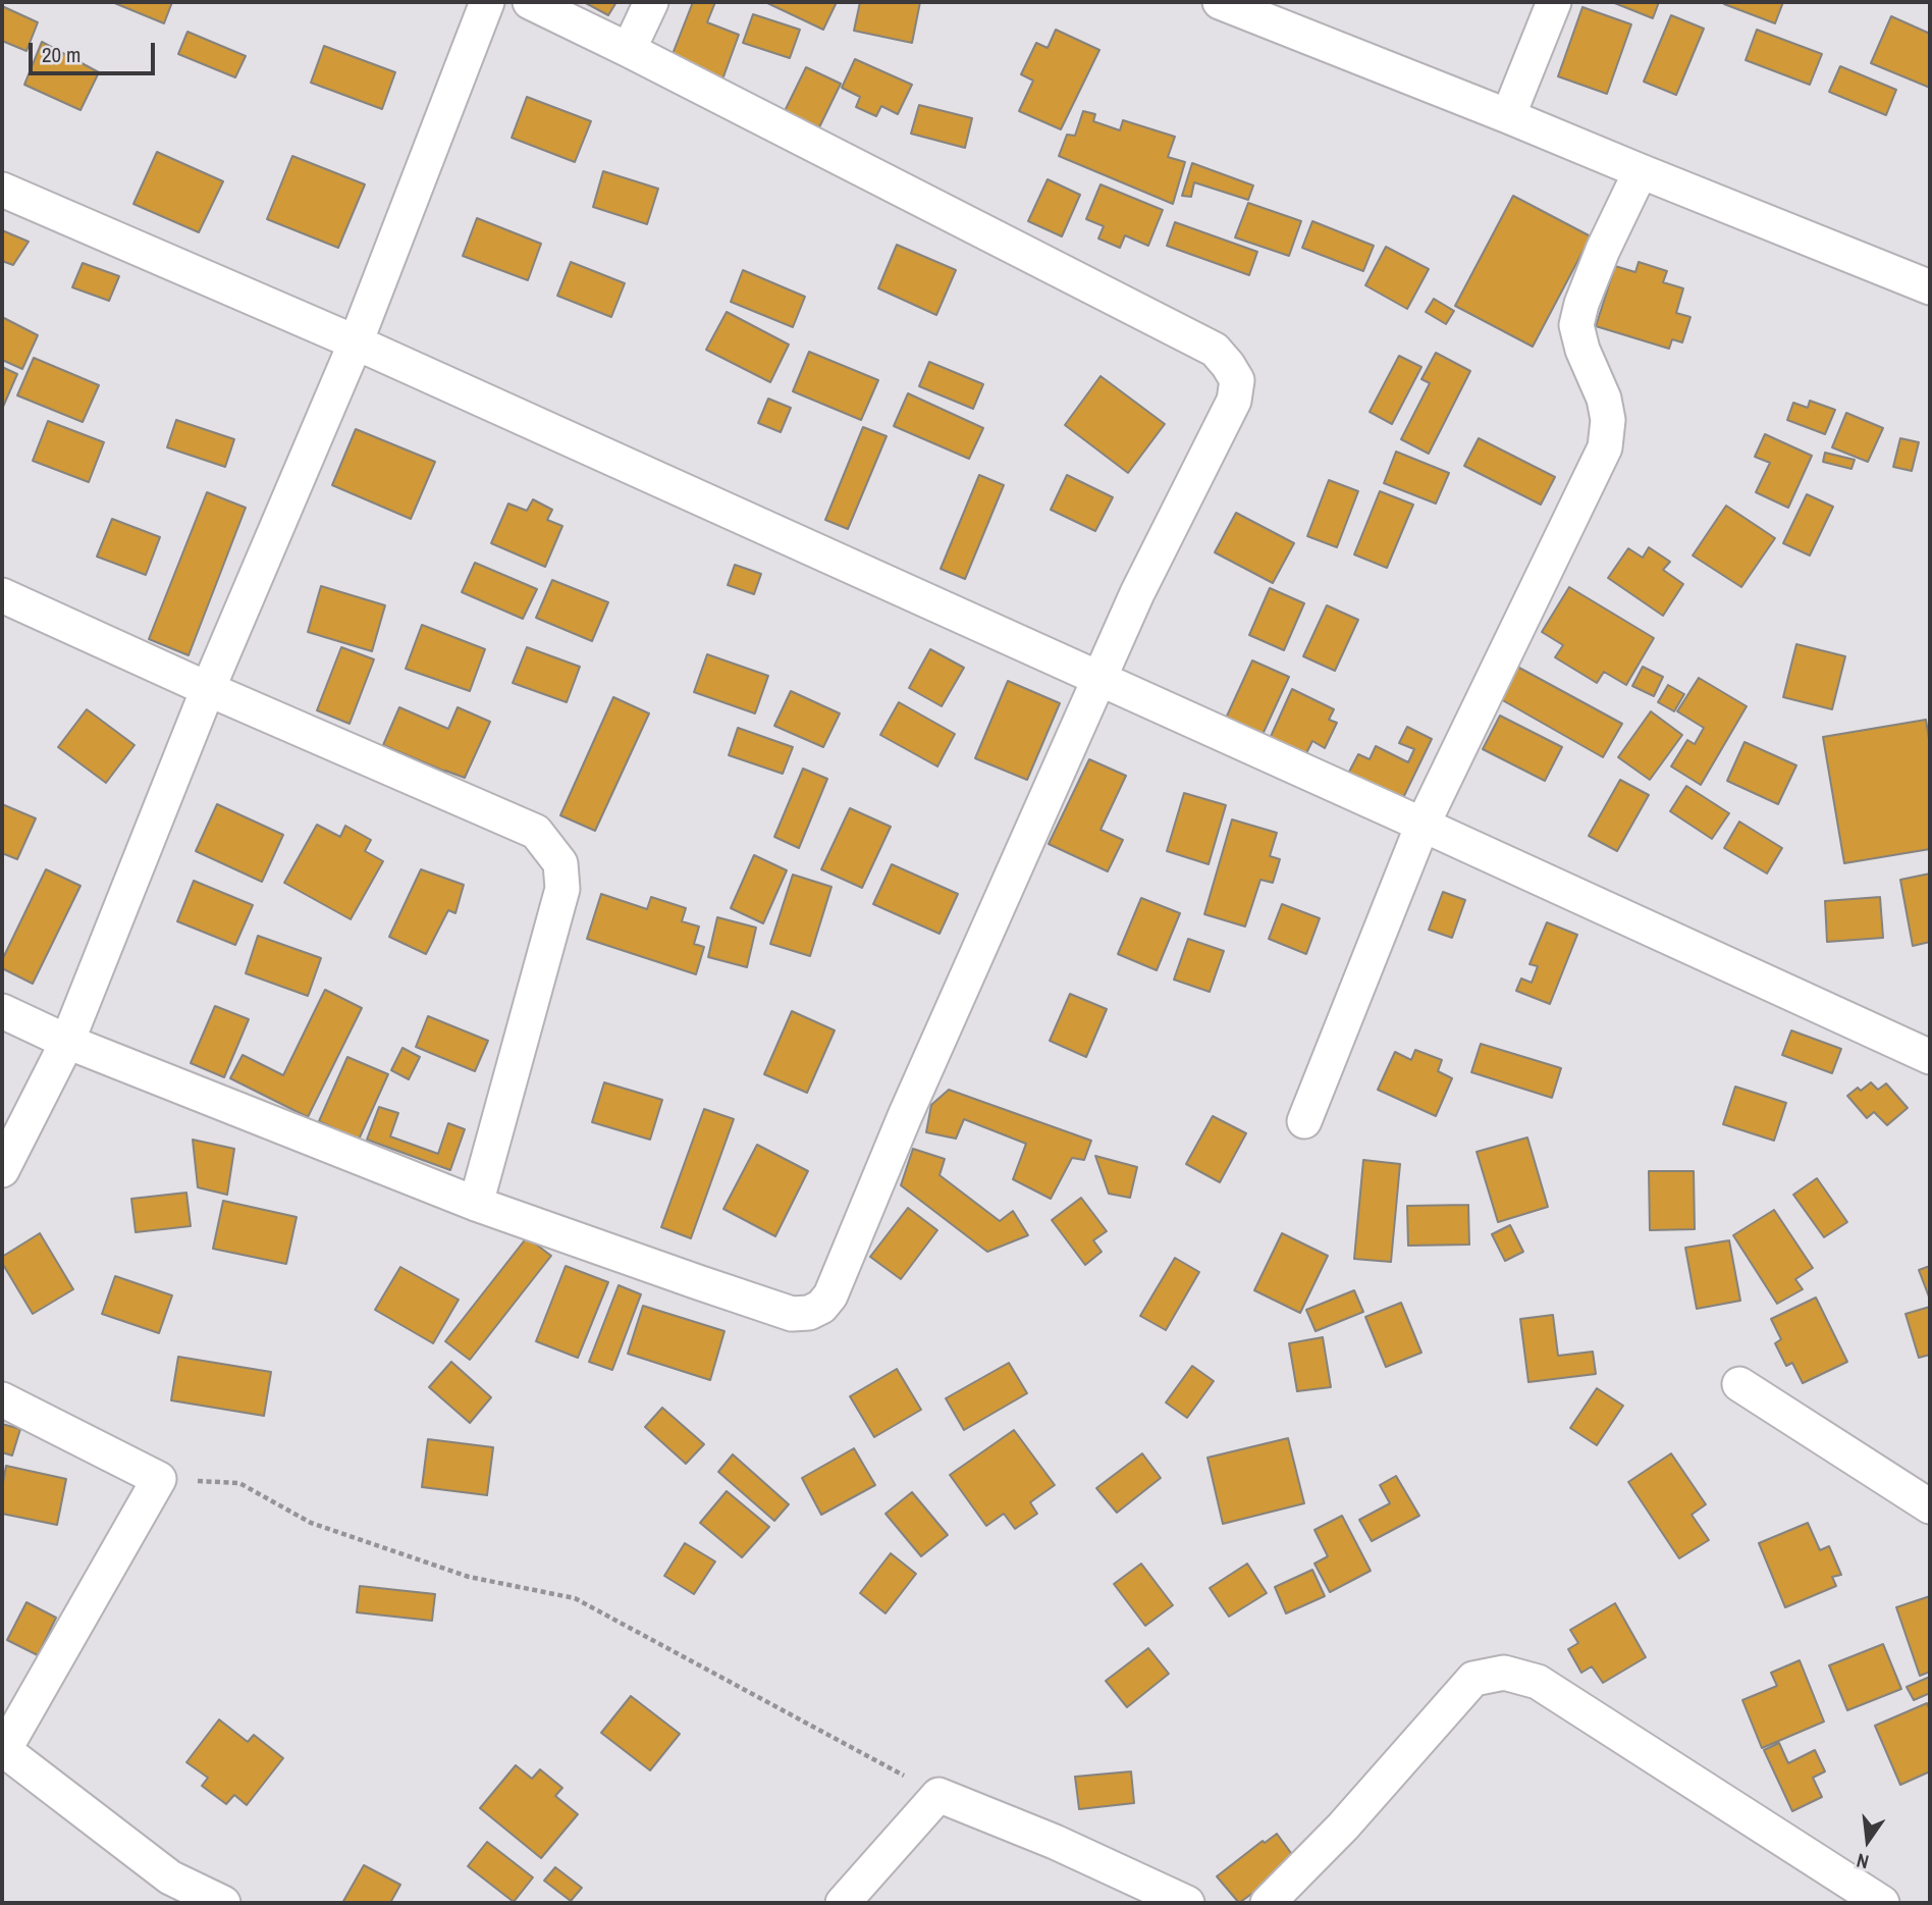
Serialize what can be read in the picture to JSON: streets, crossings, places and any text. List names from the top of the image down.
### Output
{
  "scale_bar": "20 m",
  "north": "bottom"
}
